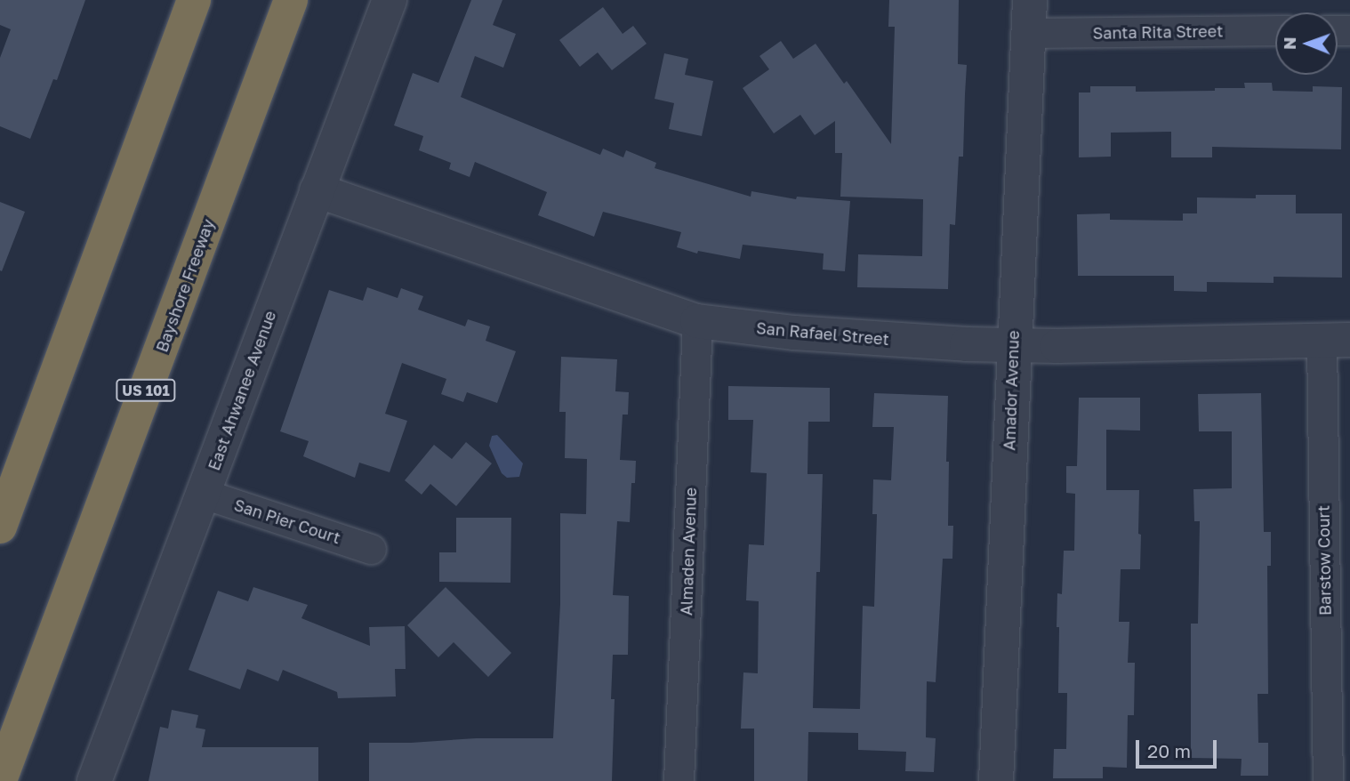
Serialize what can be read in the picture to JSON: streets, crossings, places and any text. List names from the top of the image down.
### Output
{
  "streets": {
    "highway": ["Bayshore Freeway", "US 101"],
    "street": [
      "Santa Rita Street",
      "San Rafael Street",
      "East Ahwanee Avenue",
      "Amador Avenue",
      "San Pier Court",
      "Almaden Avenue",
      "Barstow Court"
    ]
  },
  "crossings": [
    ["Santa Rita Street", "Amador Avenue"],
    ["San Rafael Street", "East Ahwanee Avenue"],
    ["San Rafael Street", "Amador Avenue"],
    ["San Rafael Street", "Almaden Avenue"],
    ["San Rafael Street", "Barstow Court"],
    ["East Ahwanee Avenue", "San Pier Court"]
  ],
  "scale_bar": "20 m",
  "north": "left"
}
